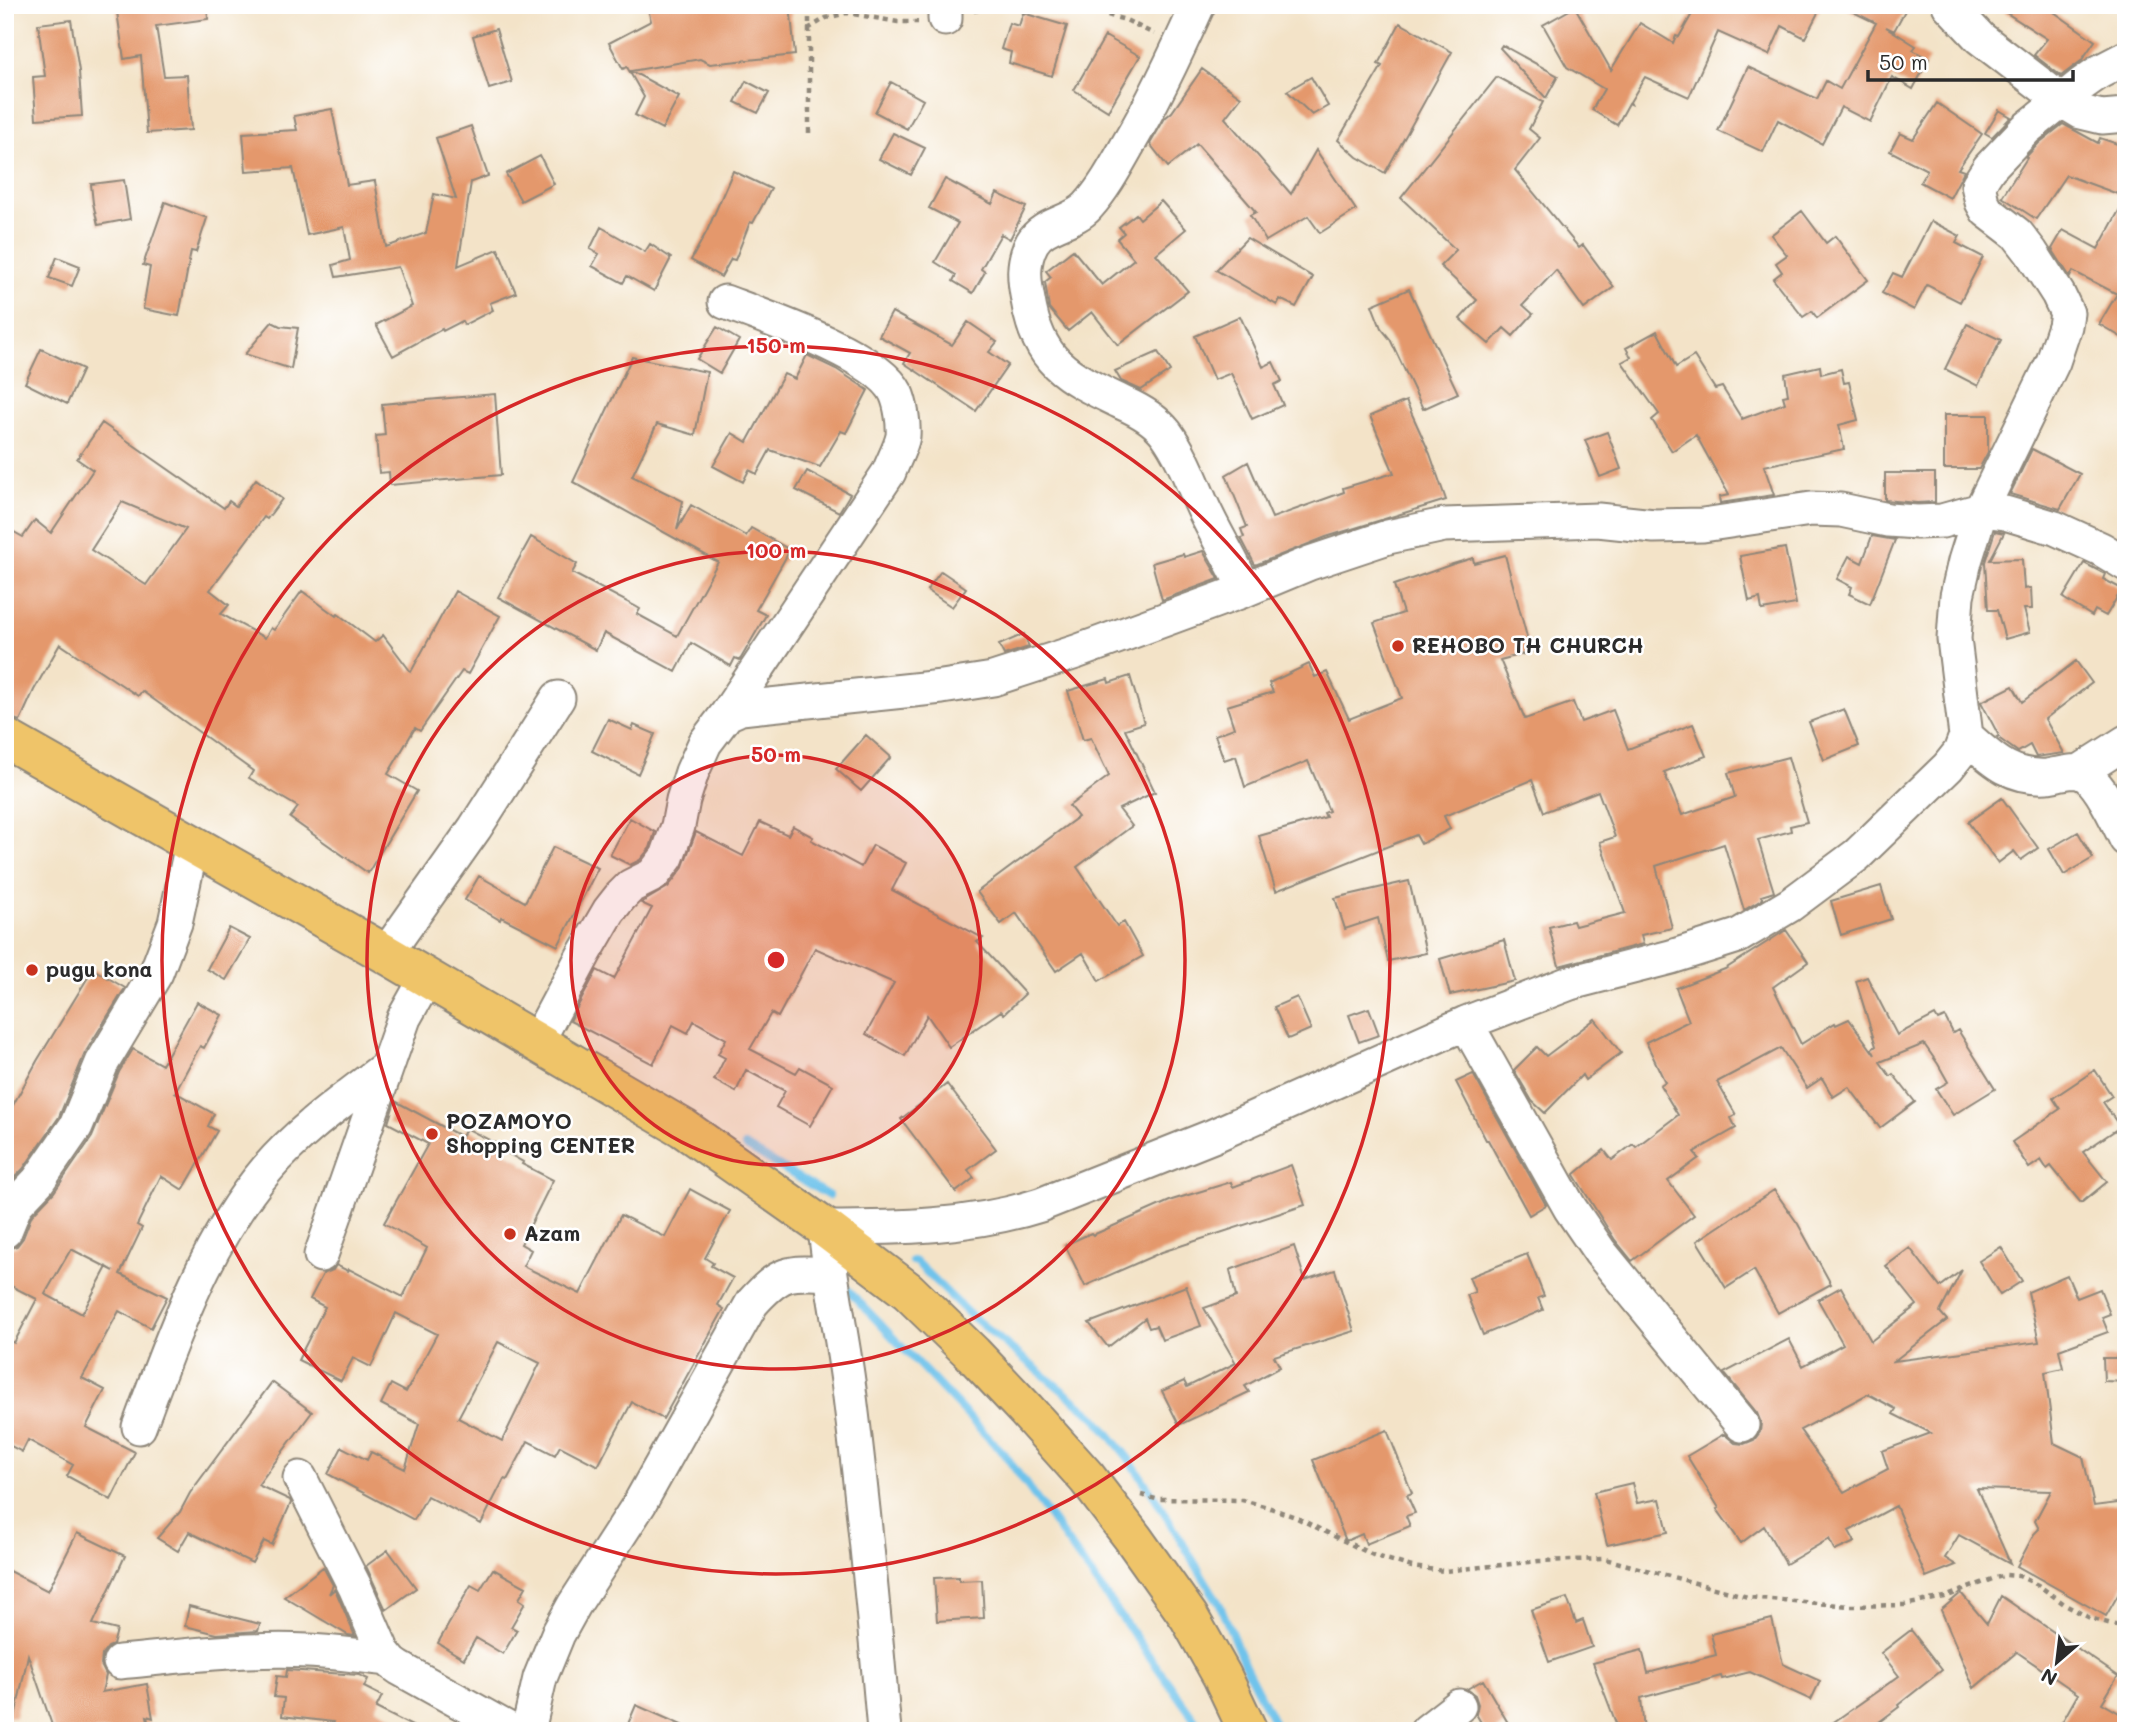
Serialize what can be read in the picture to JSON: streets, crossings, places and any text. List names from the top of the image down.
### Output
{
  "places": [
    "REHOBO TH CHURCH",
    "pugu kona",
    "POZAMOYO Shopping CENTER",
    "Azam"
  ],
  "scale_bar": "50 m",
  "north": "bottom left",
  "rings": ["150 m", "100 m", "50 m"]
}
